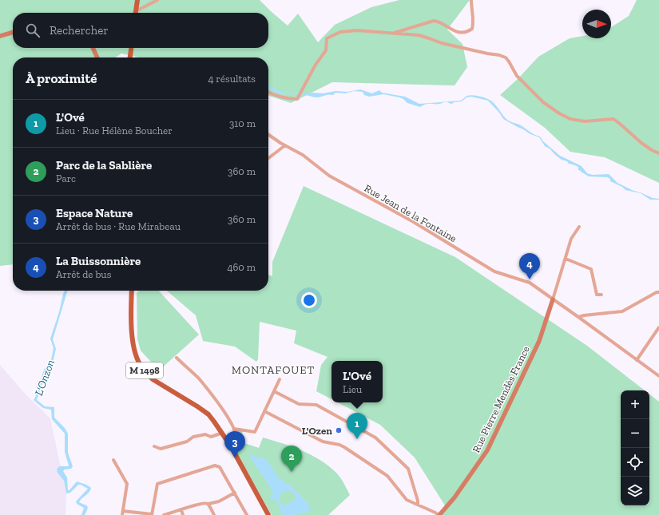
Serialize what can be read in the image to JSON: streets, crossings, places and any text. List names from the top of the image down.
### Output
{
  "streets": {
    "main road": ["M 1498"],
    "street": ["Rue Jean de la Fontaine", "Rue Pierre Mendès France"]
  },
  "crossings": [
    ["Rue Jean de la Fontaine", "Rue Pierre Mendès France"]
  ],
  "districts": ["MONTAFOUET"],
  "water": ["L'Onzon"],
  "places": ["L'Ozen"],
  "north": "right",
  "page": {
    "search": "Rechercher",
    "heading": ["À proximité", "4 résultats"],
    "list": [
      {
        "mark": "1",
        "name": "L'Ové",
        "note": "Lieu · Rue Hélène Boucher",
        "value": "310 m"
      },
      {
        "mark": "2",
        "name": "Parc de la Sablière",
        "note": "Parc",
        "value": "360 m"
      },
      {
        "mark": "3",
        "name": "Espace Nature",
        "note": "Arrêt de bus · Rue Mirabeau",
        "value": "360 m"
      },
      {
        "mark": "4",
        "name": "La Buissonnière",
        "note": "Arrêt de bus",
        "value": "460 m"
      }
    ],
    "pins": [
      "4",
      "1",
      "3",
      "2"
    ],
    "popup": ["L'Ové", "Lieu"],
    "map_buttons": ["+", "−"]
  }
}
